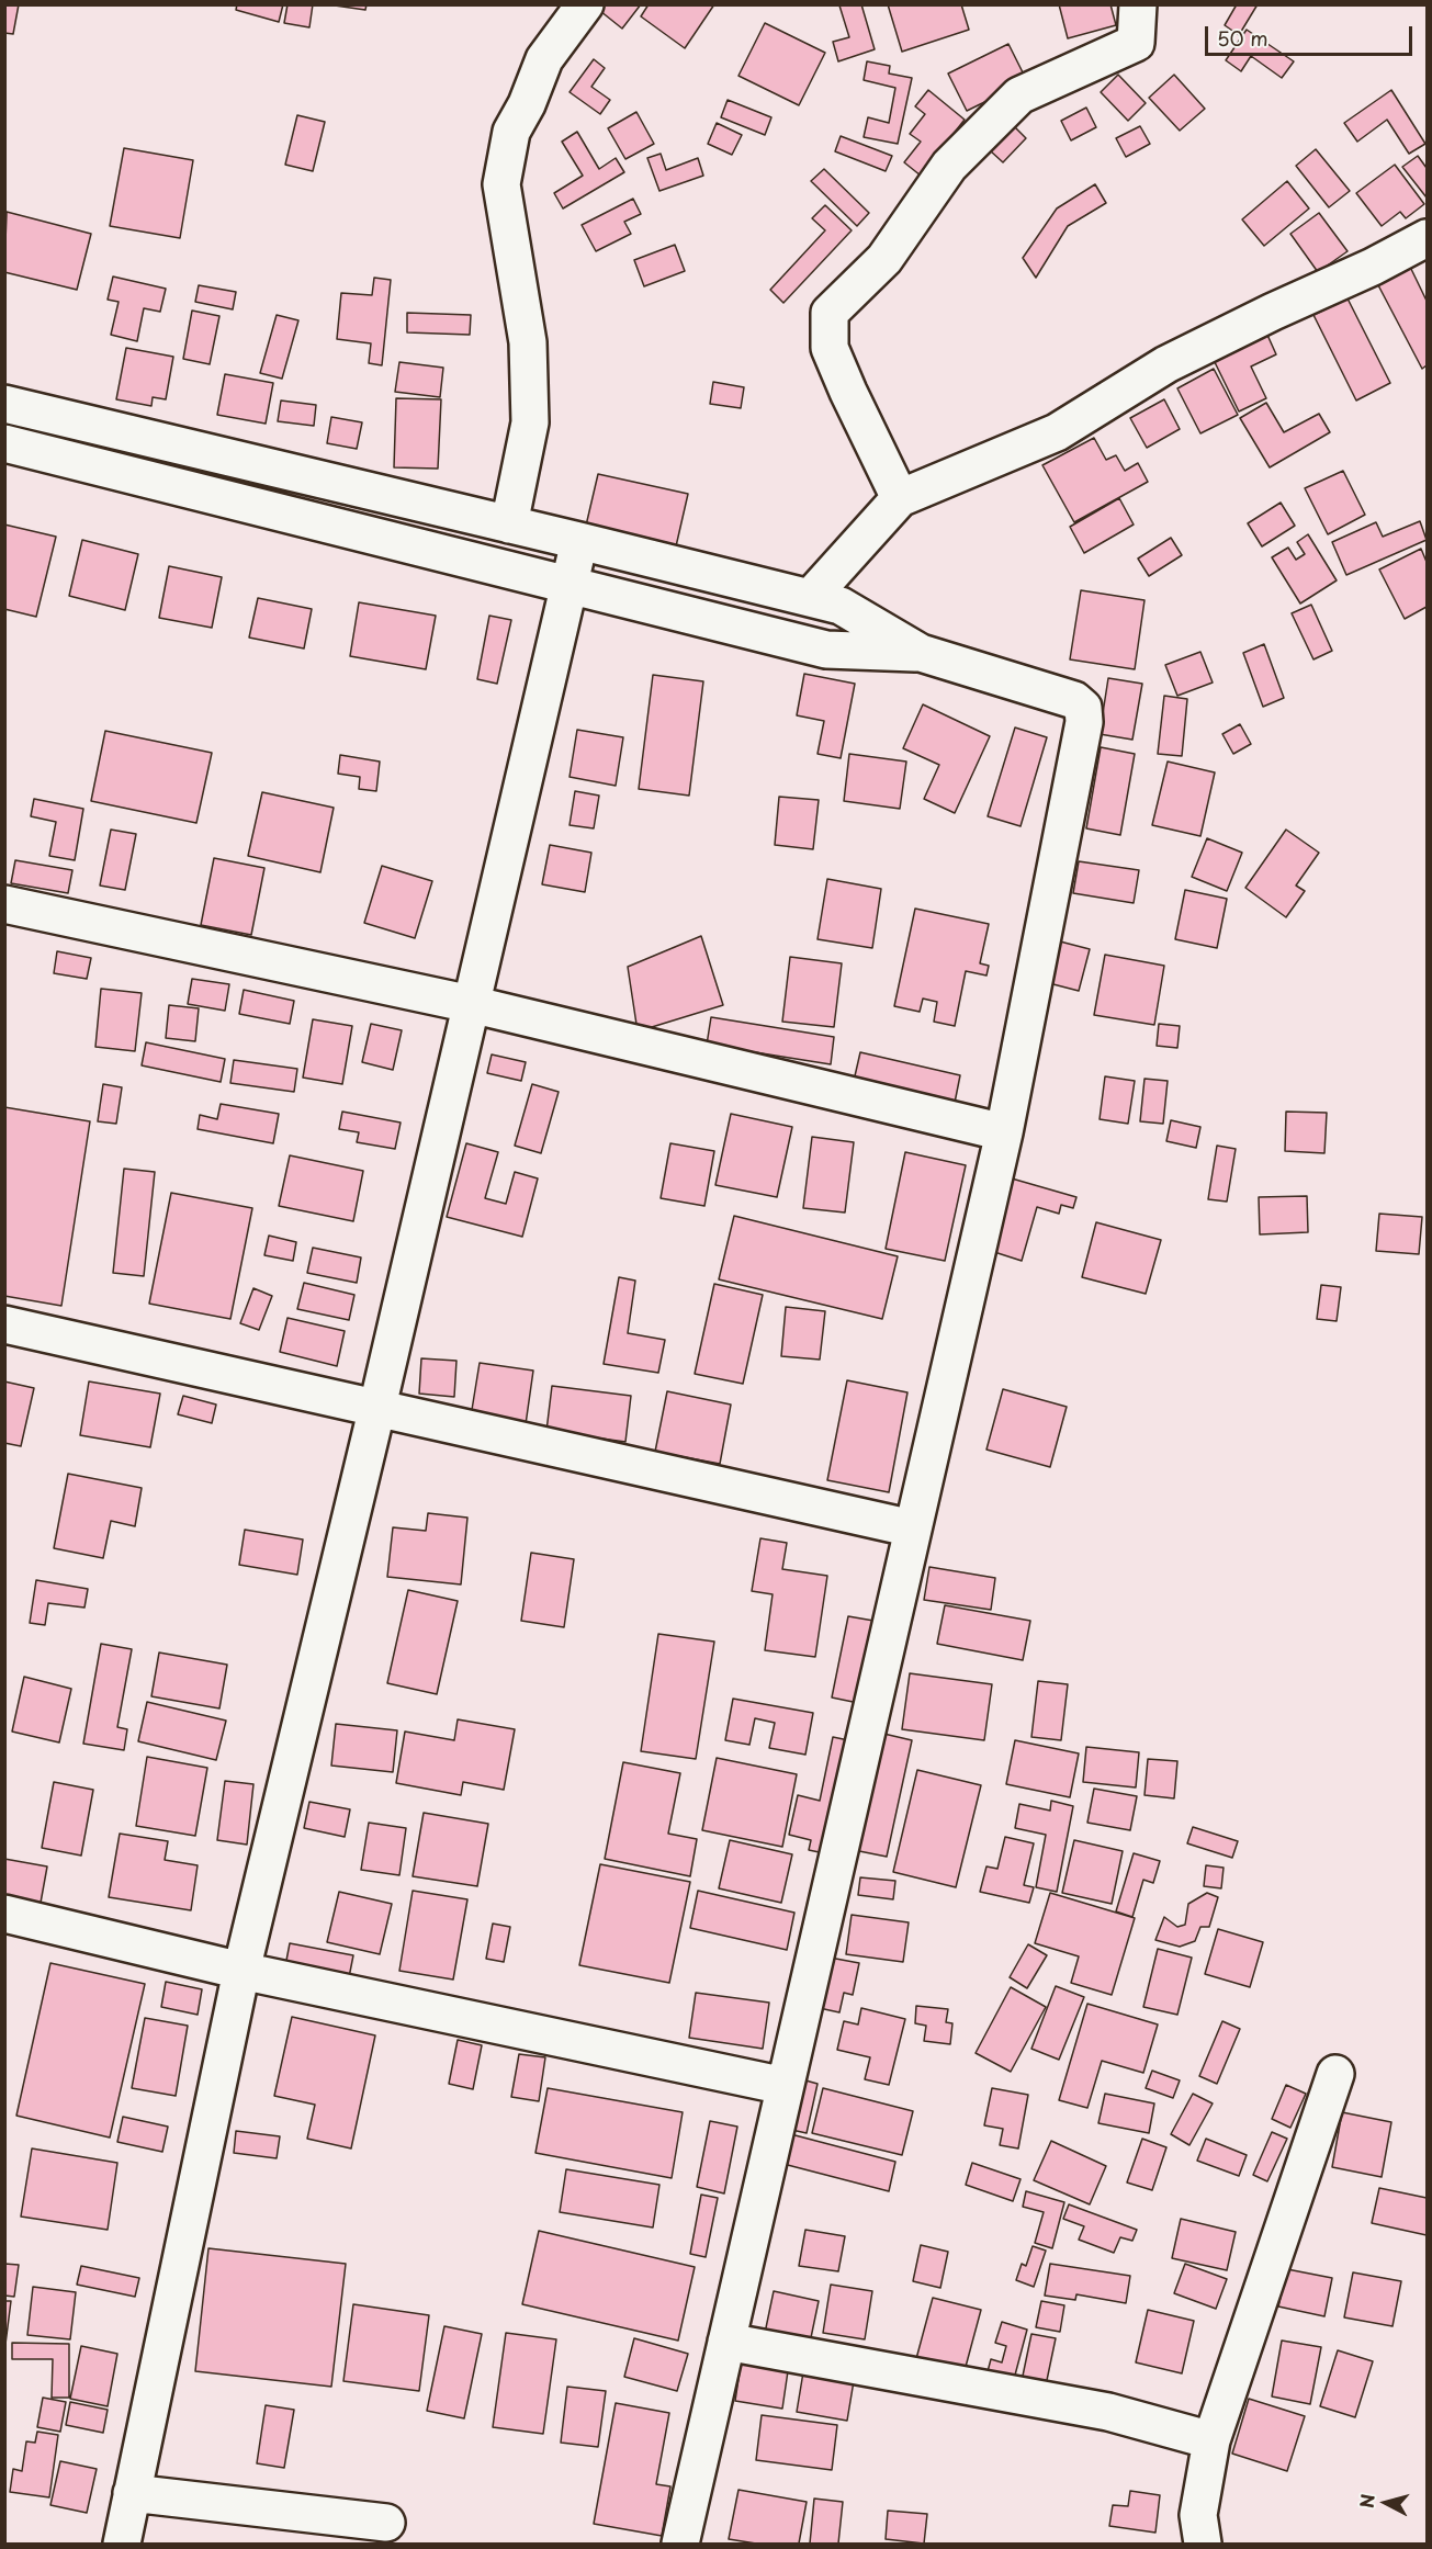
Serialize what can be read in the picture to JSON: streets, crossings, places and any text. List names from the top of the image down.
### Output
{
  "scale_bar": "50 m",
  "north": "left"
}
